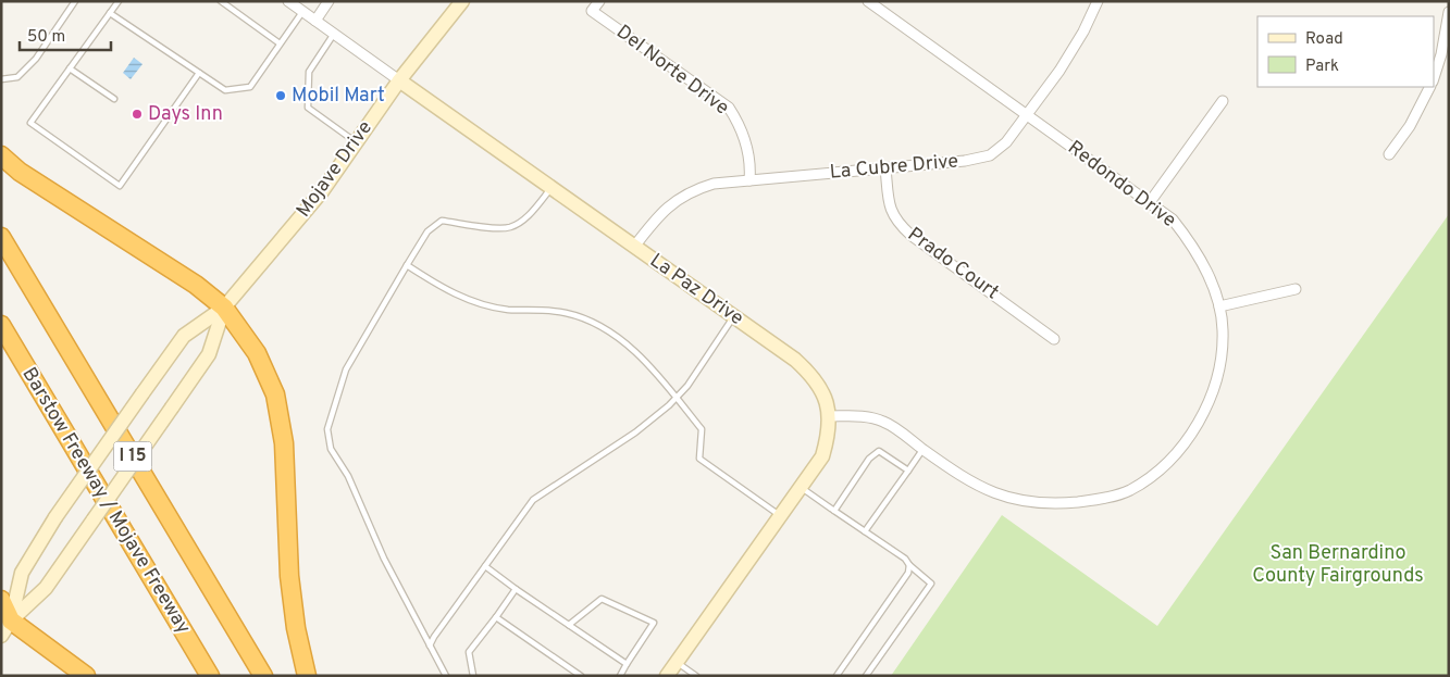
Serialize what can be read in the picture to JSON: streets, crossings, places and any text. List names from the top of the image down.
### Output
{
  "streets": {
    "highway": ["I 15", "Barstow Freeway / Mojave Freeway"],
    "main road": ["Mojave Drive", "La Paz Drive"],
    "street": [
      "Del Norte Drive",
      "La Cubre Drive",
      "Redondo Drive",
      "Prado Court"
    ]
  },
  "crossings": [
    ["Del Norte Drive", "La Cubre Drive"],
    ["La Cubre Drive", "Redondo Drive"],
    ["La Cubre Drive", "Prado Court"],
    ["La Cubre Drive", "La Paz Drive"],
    ["Mojave Drive", "La Paz Drive"],
    ["Redondo Drive", "La Paz Drive"]
  ],
  "parks": ["San Bernardino County Fairgrounds"],
  "places": ["Mobil Mart", "Days Inn"],
  "legend": ["Road", "Park"],
  "scale_bar": "50 m"
}
